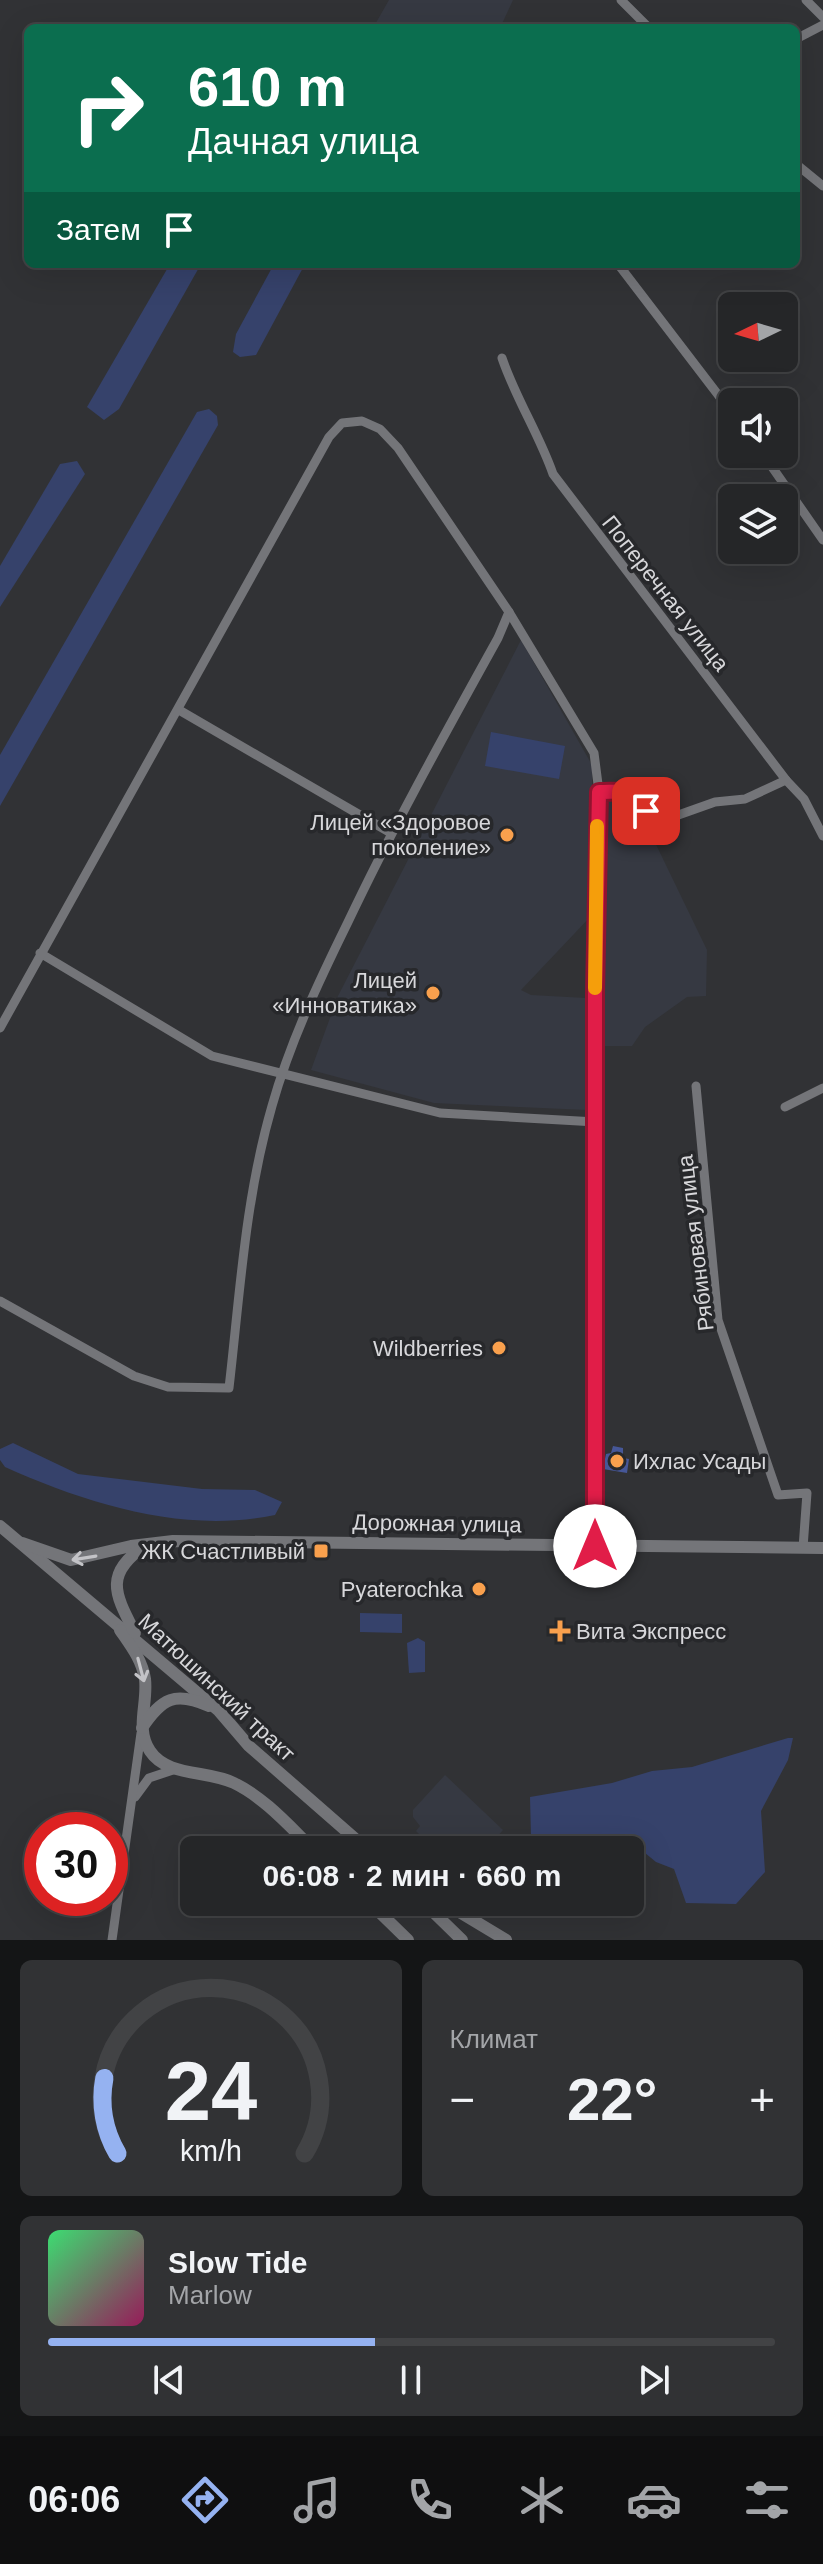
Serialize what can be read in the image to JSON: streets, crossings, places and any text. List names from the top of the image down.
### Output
{
  "streets": {
    "street": [
      "Поперечная улица",
      "Рябиновая улица",
      "Дорожная улица",
      "Матюшинский тракт"
    ]
  },
  "crossings": [
    ["Рябиновая улица", "Дорожная улица"],
    ["Дорожная улица", "Матюшинский тракт"]
  ],
  "places": {
    "other": [
      "Лицей «Здоровое поколение»",
      "Лицей «Инноватика»",
      "Wildberries",
      "Ихлас Усады",
      "Pyaterochka"
    ],
    "transit": ["ЖК Счастливый"],
    "health": ["Вита Экспресс"]
  },
  "north": "left",
  "page": {
    "turn": ["610 m", "Дачная улица"],
    "then": "Затем",
    "limit": "30",
    "trip": "06:08 · 2 мин · 660 m",
    "tile": "Климат",
    "heat": ["−", "22°", "+"],
    "song": ["Slow Tide", "Marlow"],
    "tabs": "06:06",
    "gauge": ["24", "km/h"]
  }
}
